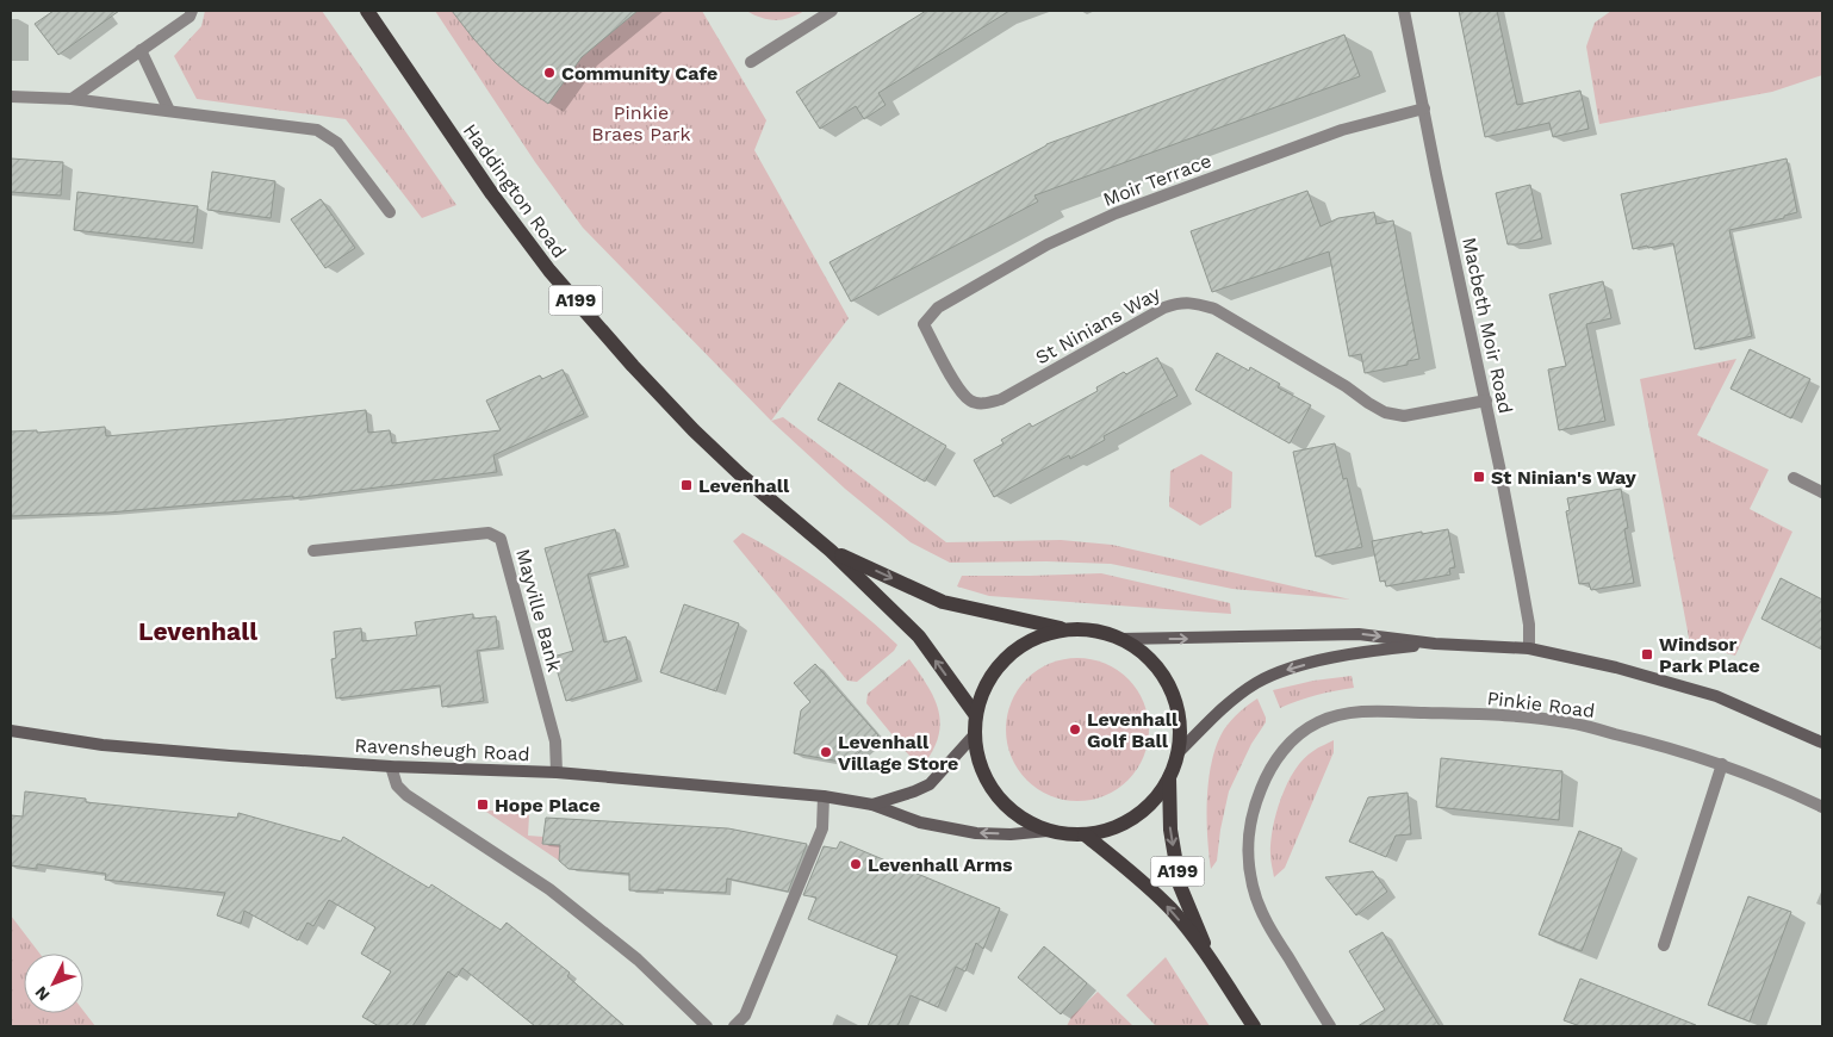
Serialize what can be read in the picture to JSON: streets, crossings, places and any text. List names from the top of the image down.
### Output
{
  "streets": {
    "main road": ["Haddington Road", "A199", "Ravensheugh Road"],
    "street": [
      "Moir Terrace",
      "St Ninians Way",
      "Macbeth Moir Road",
      "Mayville Bank",
      "Pinkie Road"
    ]
  },
  "crossings": [
    ["Moir Terrace", "St Ninians Way"],
    ["Moir Terrace", "Macbeth Moir Road"],
    ["Haddington Road", "A199"],
    ["Haddington Road", "Ravensheugh Road"],
    ["A199", "Ravensheugh Road"],
    ["St Ninians Way", "Macbeth Moir Road"],
    ["Mayville Bank", "Ravensheugh Road"]
  ],
  "districts": ["Levenhall"],
  "parks": ["Pinkie Braes Park"],
  "places": {
    "other": [
      "Community Cafe",
      "Levenhall Golf Ball",
      "Levenhall Village Store",
      "Levenhall Arms"
    ],
    "transit": [
      "St Ninian's Way",
      "Levenhall",
      "Windsor Park Place",
      "Hope Place"
    ]
  },
  "north": "bottom left"
}
